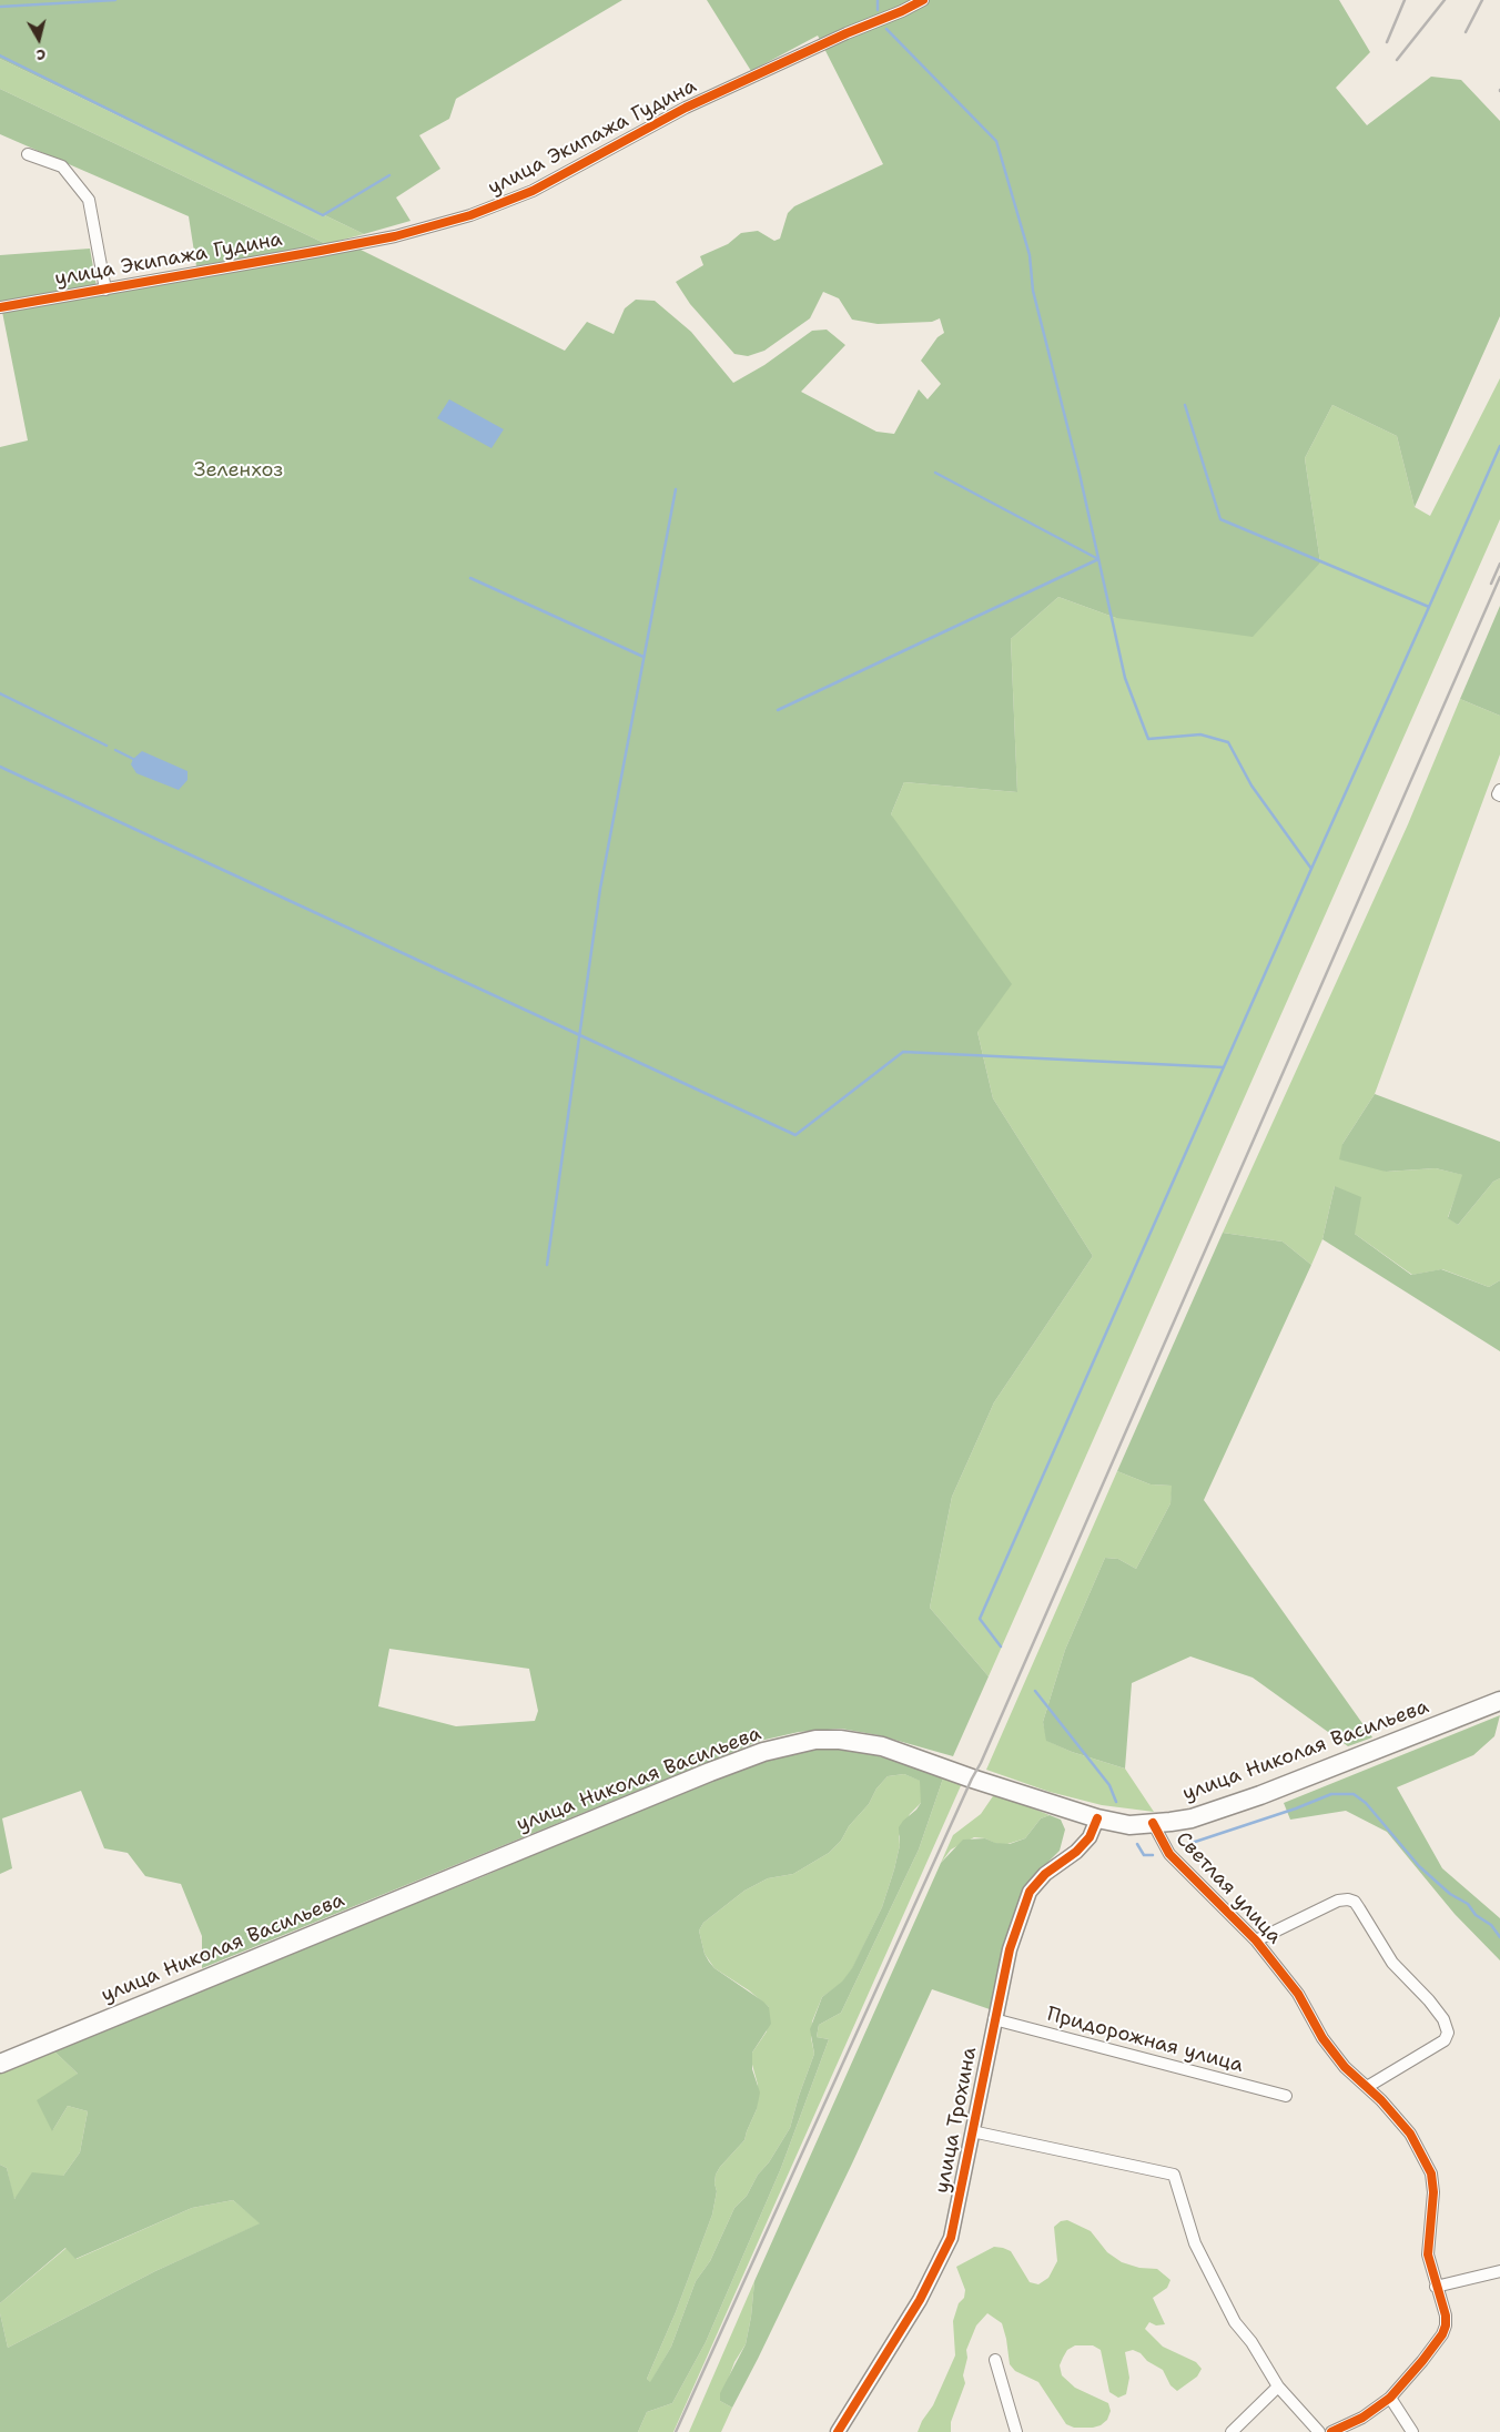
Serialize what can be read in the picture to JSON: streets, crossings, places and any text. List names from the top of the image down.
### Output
{
  "streets": {
    "main road": ["улица Николая Васильева"],
    "street": [
      "улица Экипажа Гудина",
      "Светлая улица",
      "Придорожная улица",
      "улица Трохина"
    ]
  },
  "crossings": [
    ["улица Николая Васильева", "Светлая улица"],
    ["улица Николая Васильева", "улица Трохина"],
    ["Придорожная улица", "улица Трохина"]
  ],
  "parks": ["Зеленхоз"],
  "north": "bottom"
}
